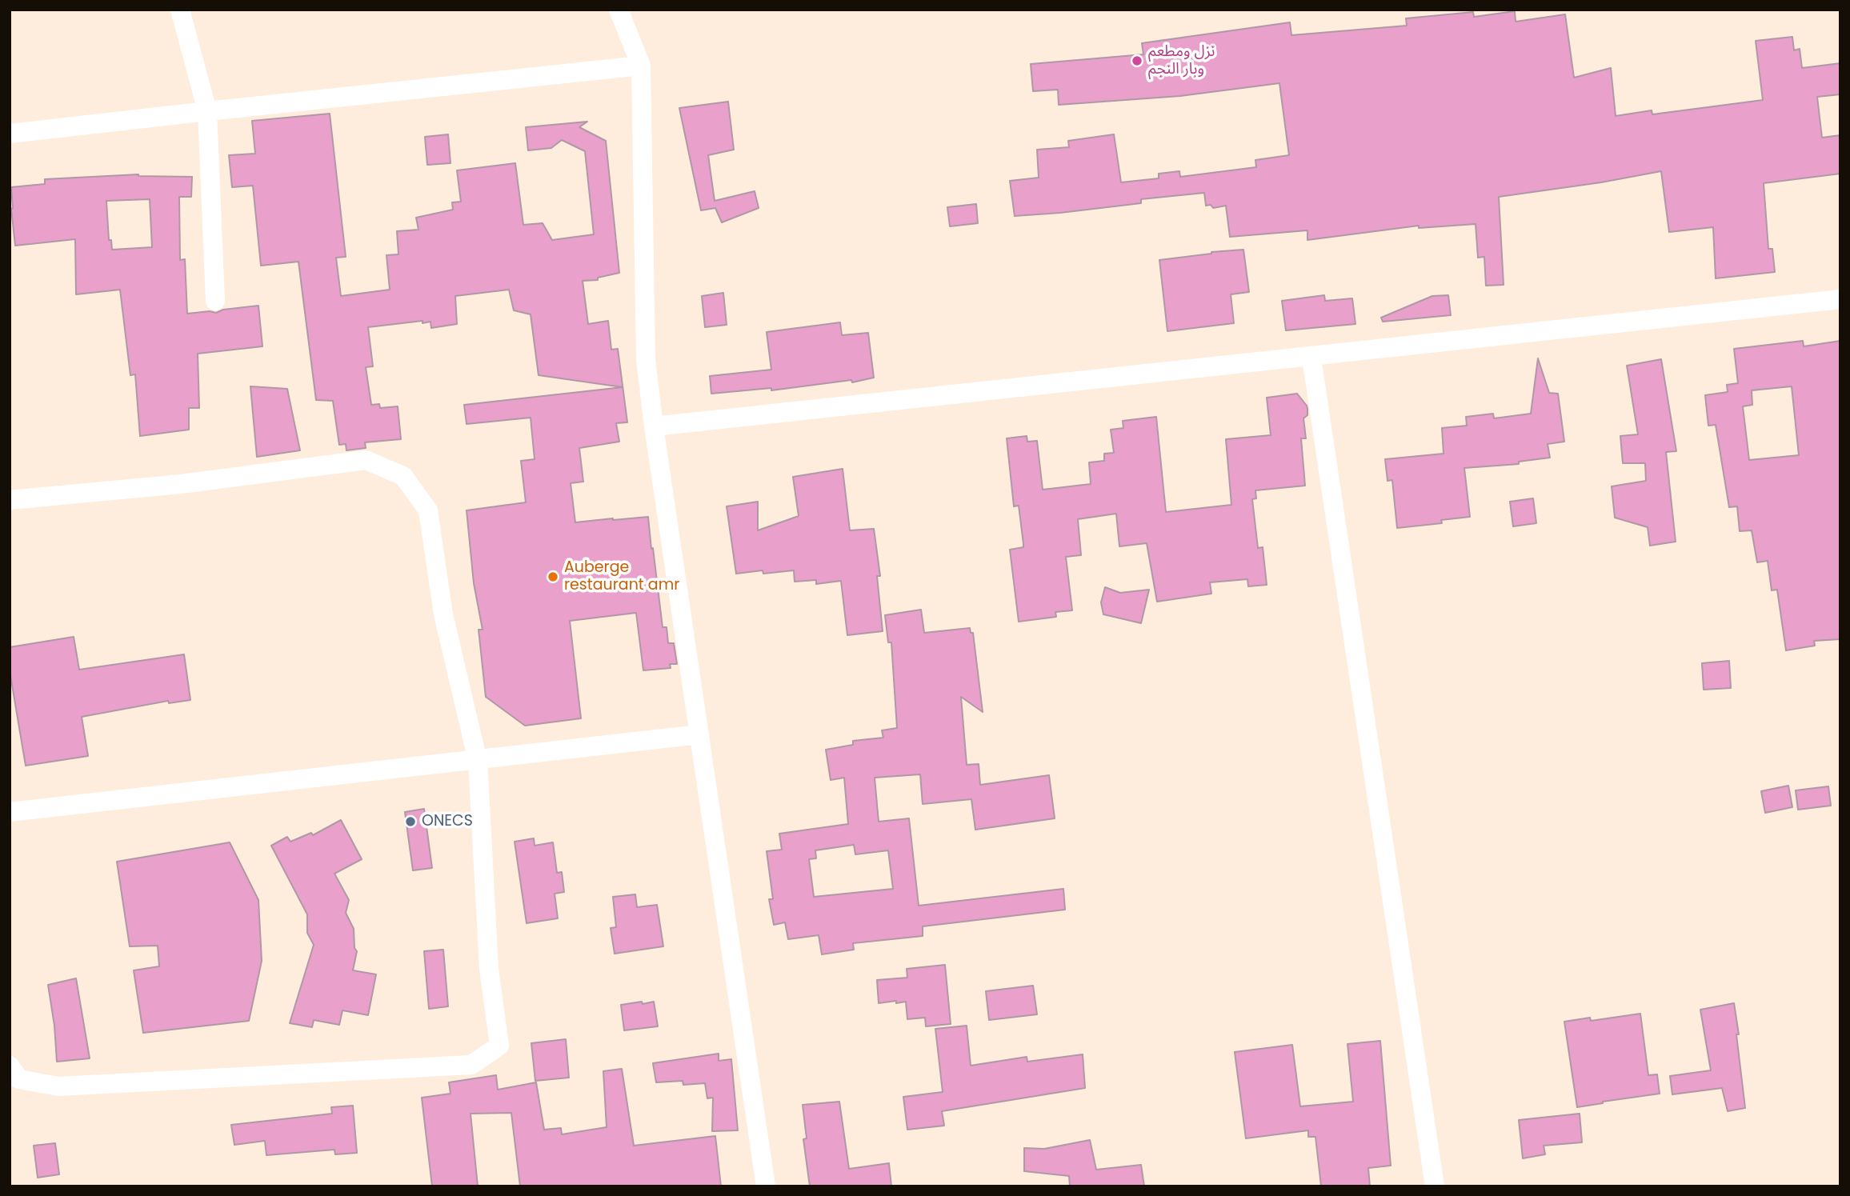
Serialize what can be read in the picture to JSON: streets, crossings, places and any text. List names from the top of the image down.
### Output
{
  "places": ["نزل ومطعم وبار النجم", "Auberge restaurant amr", "ONECS"]
}
